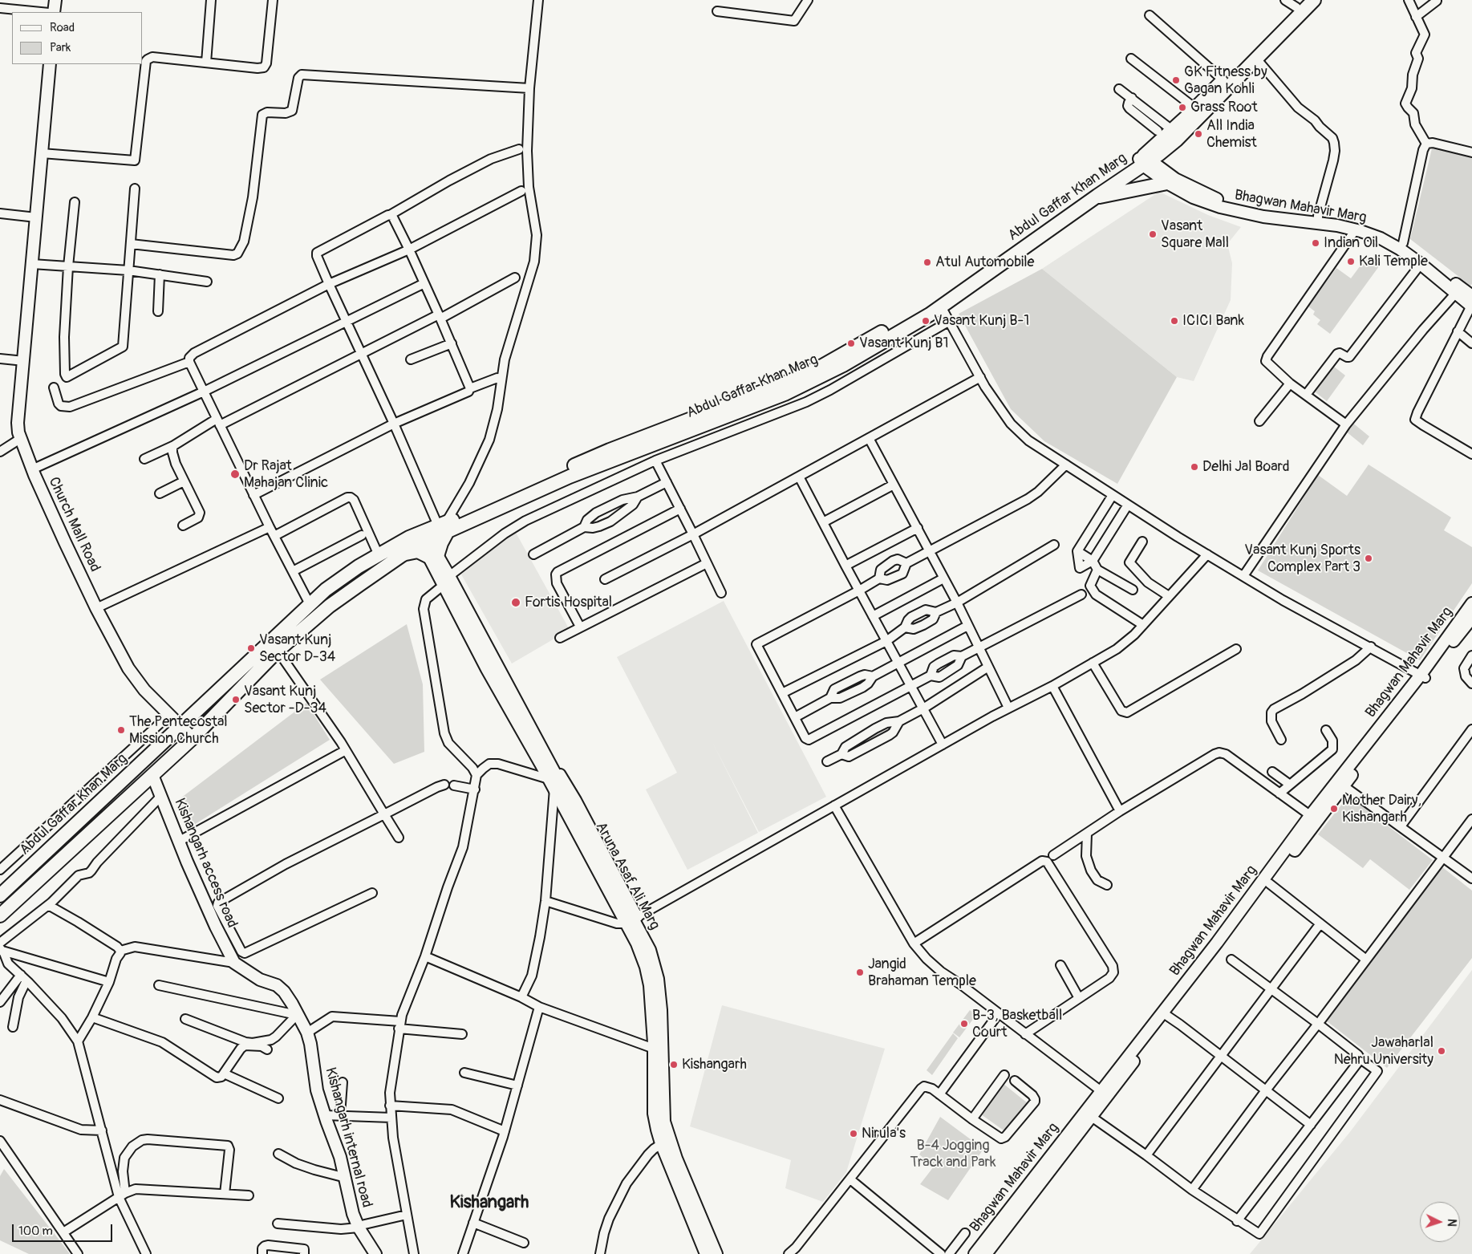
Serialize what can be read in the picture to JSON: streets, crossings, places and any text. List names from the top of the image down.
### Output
{
  "streets": {
    "main road": ["Abdul Gaffar Khan Marg"],
    "street": [
      "Bhagwan Mahavir Marg",
      "Church Mall Road",
      "Kishangarh access road",
      "Aruna Asaf Ali Marg",
      "Kishangarh internal road"
    ]
  },
  "crossings": [
    ["Abdul Gaffar Khan Marg", "Bhagwan Mahavir Marg"],
    ["Abdul Gaffar Khan Marg", "Church Mall Road"],
    ["Abdul Gaffar Khan Marg", "Aruna Asaf Ali Marg"],
    ["Kishangarh access road", "Kishangarh internal road"]
  ],
  "districts": ["Kishangarh"],
  "parks": ["B-4 Jogging Track and Park"],
  "places": [
    "GK Fitness by Gagan Kohli",
    "Grass Root",
    "All India Chemist",
    "Vasant Square Mall",
    "Indian Oil",
    "Kali Temple",
    "Atul Automobile",
    "Vasant Kunj B-1",
    "ICICI Bank",
    "Vasant Kunj B1",
    "Delhi Jal Board",
    "Dr Rajat Mahajan Clinic",
    "Vasant Kunj Sports Complex Part 3",
    "Fortis Hospital",
    "Vasant Kunj Sector D-34",
    "Vasant Kunj Sector -D-34",
    "The Pentecostal Mission Church",
    "Mother Dairy, Kishangarh",
    "Jangid Brahaman Temple",
    "B-3, Basketball Court",
    "Jawaharlal Nehru University",
    "Kishangarh",
    "Nirula's"
  ],
  "legend": ["Road", "Park"],
  "scale_bar": "100 m",
  "north": "right"
}
